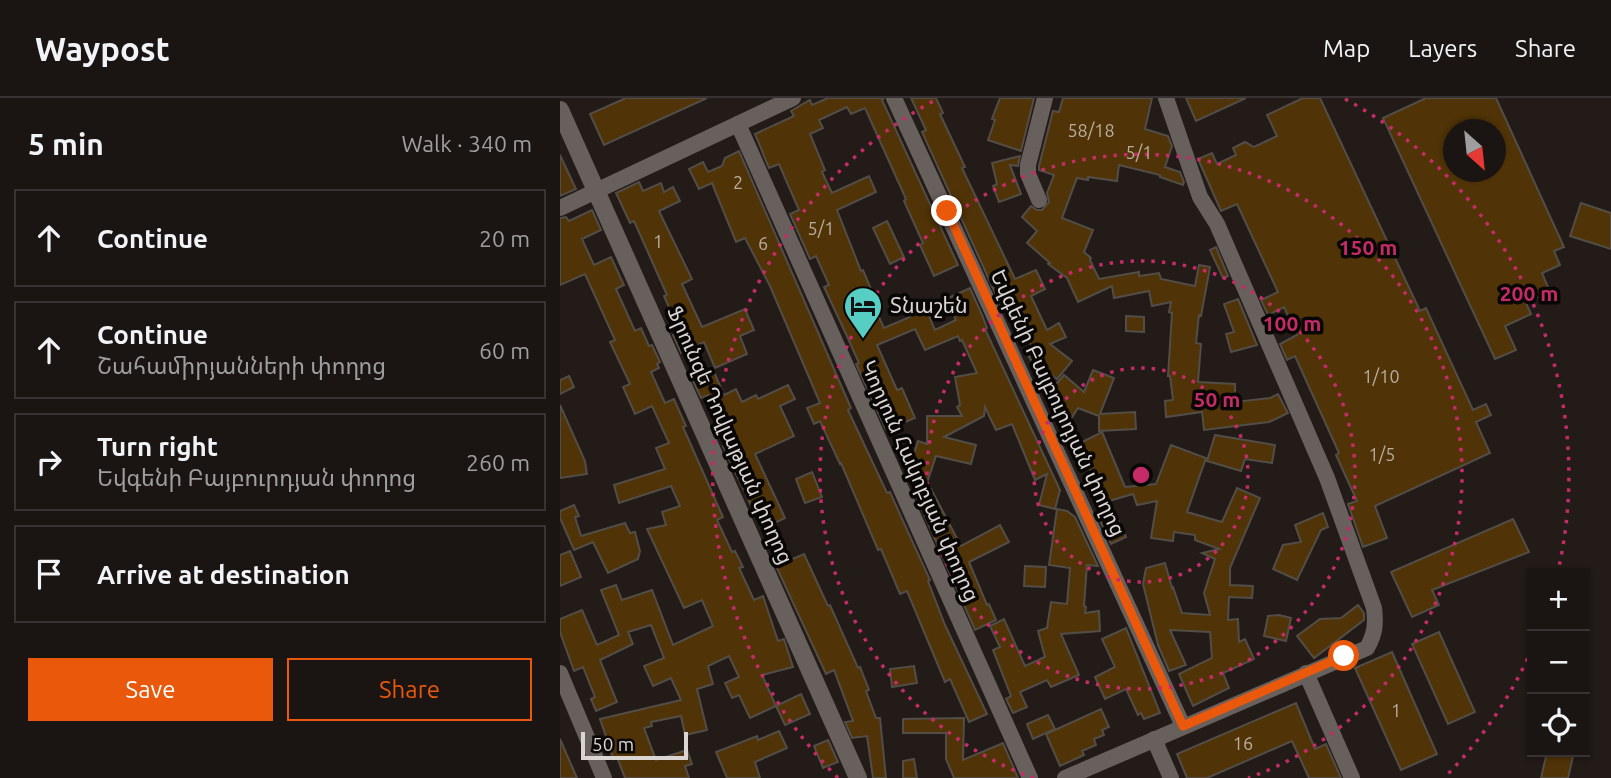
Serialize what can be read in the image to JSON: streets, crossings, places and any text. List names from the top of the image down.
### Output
{
  "streets": {
    "street": ["Եվգենի Բայբուրդյան փողոց", "Ֆրունզե Դովլաթյան փողոց", "Կորյուն Հակոբյան փողոց"]
  },
  "places": {
    "hotel": ["Տնաշեն"]
  },
  "house_numbers": [
    "58/18",
    "5/1",
    "2",
    "5/1",
    "1",
    "6",
    "1/10",
    "1/5",
    "1",
    "16"
  ],
  "scale_bar": "50 m",
  "north": "bottom right",
  "page": {
    "header": "Waypost",
    "nav": ["Map", "Layers", "Share"],
    "heading": ["5 min", "Walk · 340 m"],
    "list": [
      ["Continue", "20 m"],
      ["Continue", "Շահամիրյանների փողոց", "60 m"],
      ["Turn right", "Եվգենի Բայբուրդյան փողոց", "260 m"],
      "Arrive at destination"
    ],
    "map_buttons": ["+", "−"],
    "buttons": ["Save", "Share"],
    "scale": "50 m"
  },
  "rings": [
    "150 m",
    "200 m",
    "100 m",
    "50 m"
  ]
}
